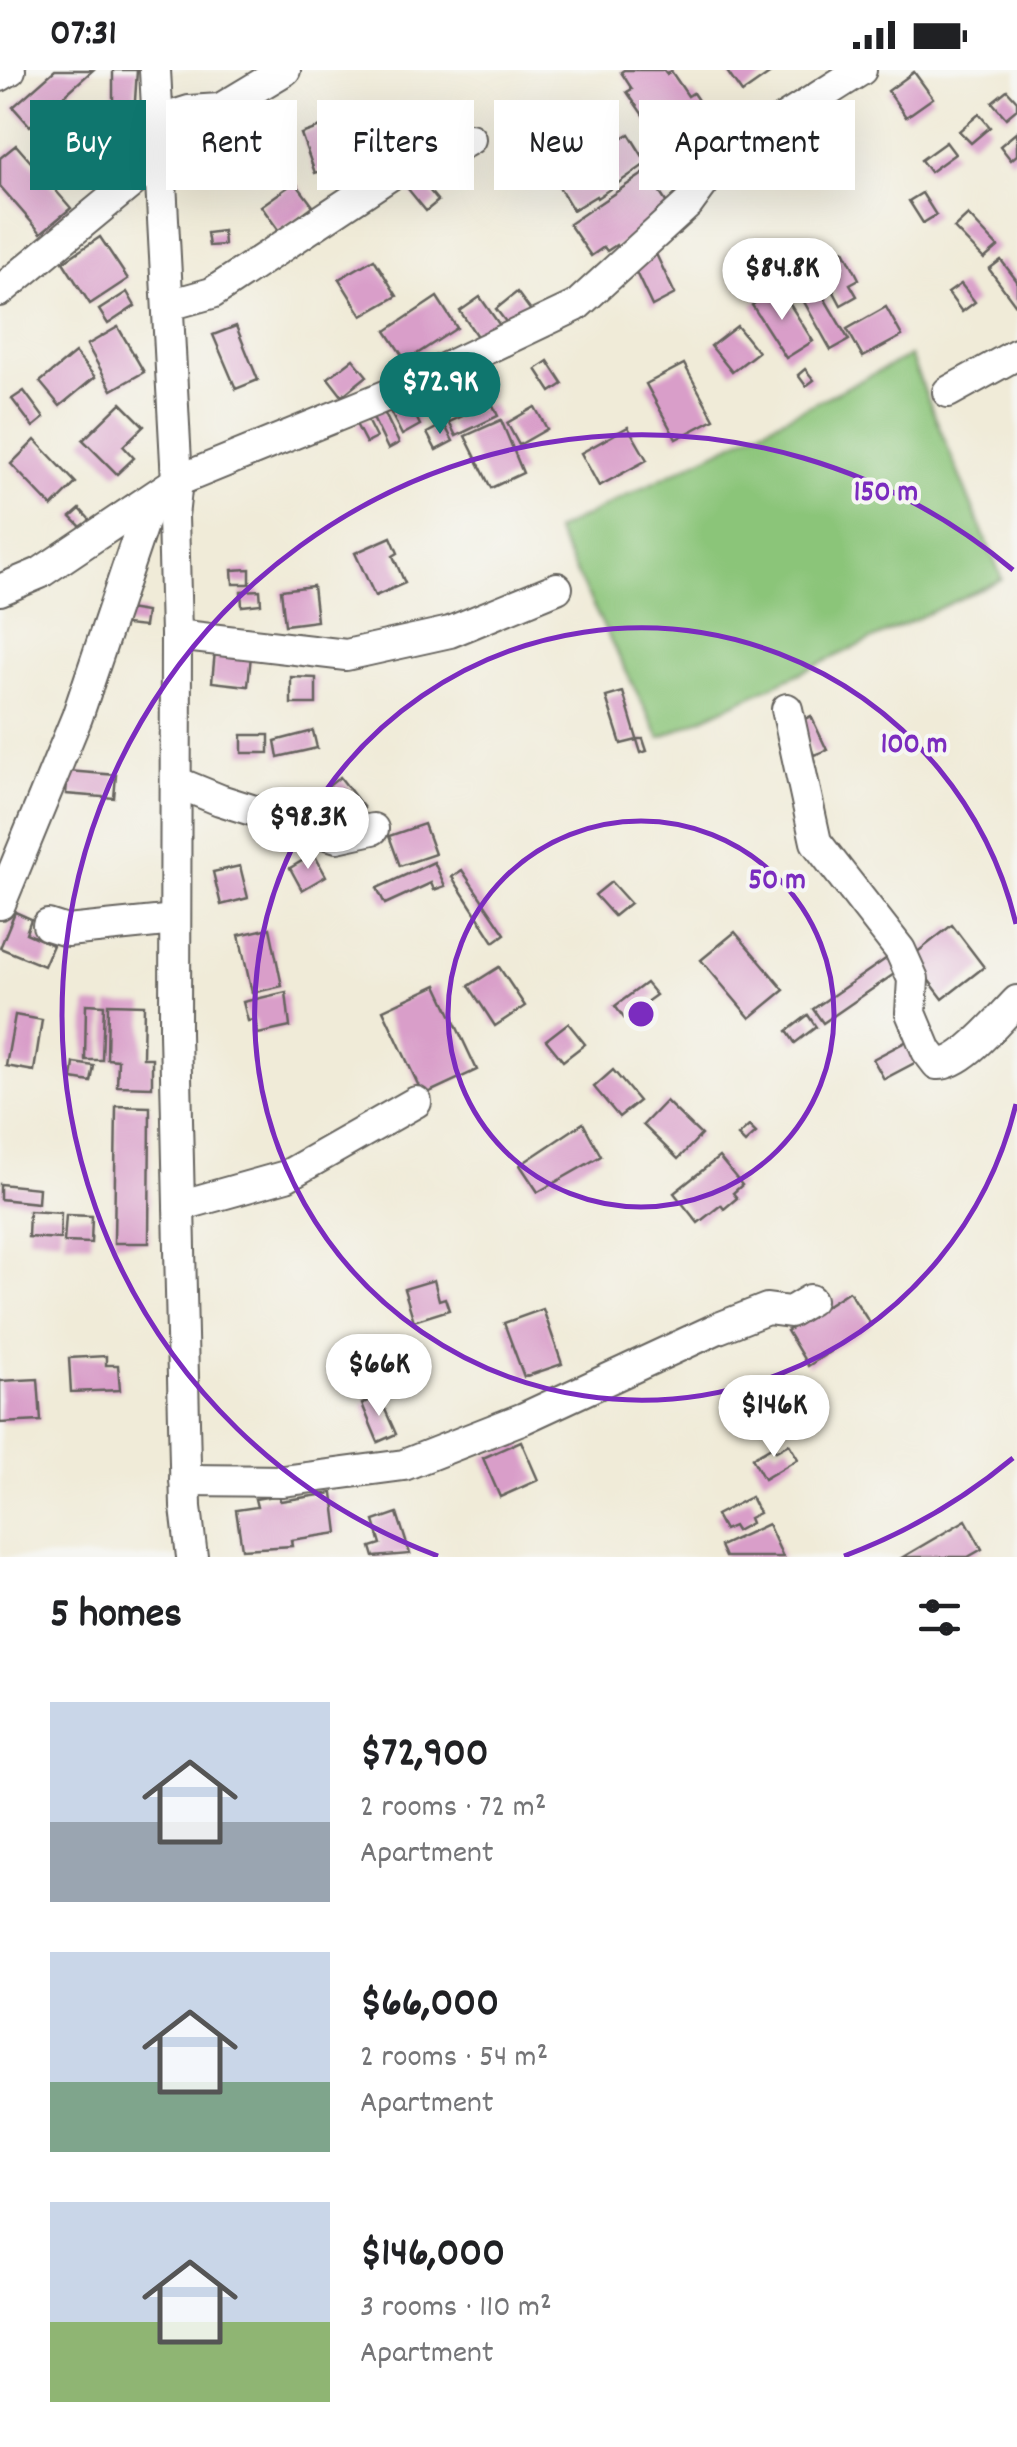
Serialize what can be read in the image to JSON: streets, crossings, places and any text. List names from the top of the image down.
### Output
{
  "page": {
    "status": "07:31",
    "chip": [
      "Buy",
      "Rent",
      "Filters",
      "New",
      "Apartment"
    ],
    "price": [
      "$84.8K",
      "$72.9K",
      "$98.3K",
      "$66K",
      "$146K"
    ],
    "heading": "5 homes",
    "list": [
      {
        "name": "$72,900",
        "note": "2 rooms · 72 m² · Apartment"
      },
      {
        "name": "$66,000",
        "note": "2 rooms · 54 m² · Apartment"
      },
      {
        "name": "$146,000",
        "note": "3 rooms · 110 m² · Apartment"
      }
    ]
  },
  "rings": ["150 m", "100 m", "50 m"]
}
